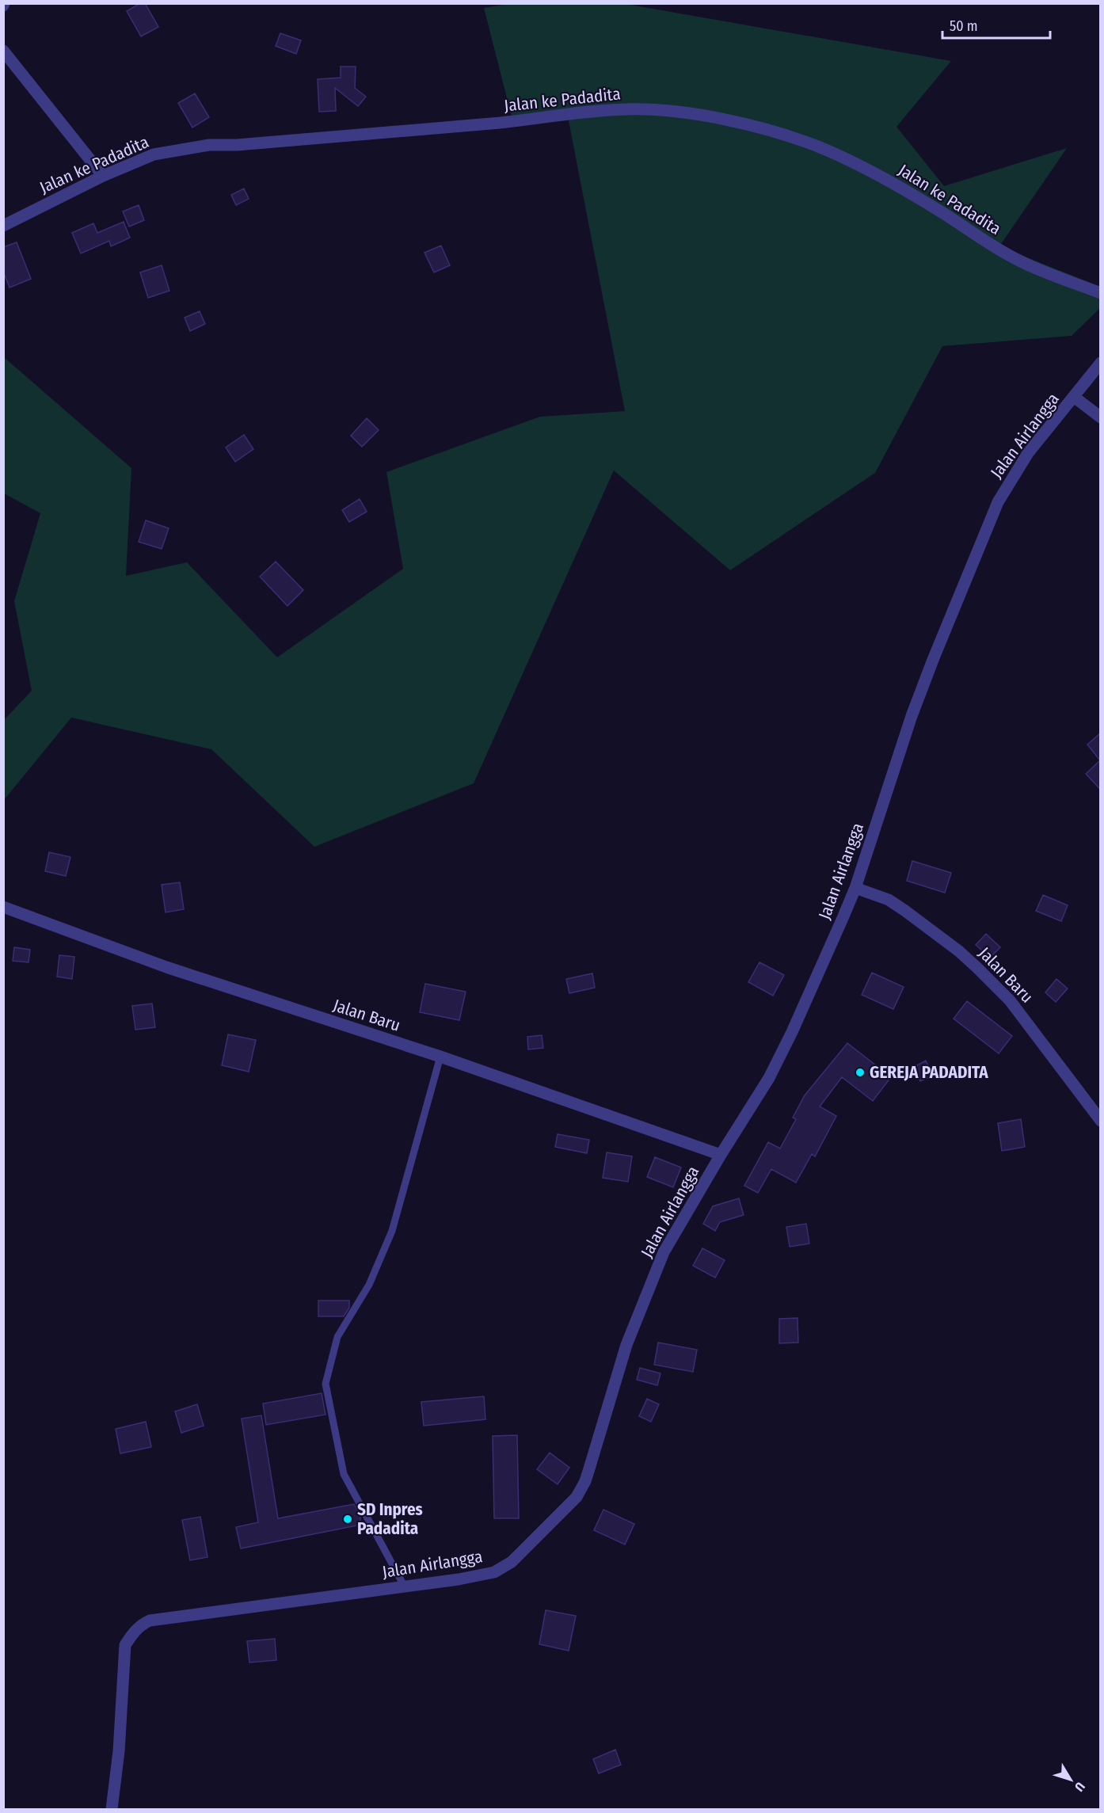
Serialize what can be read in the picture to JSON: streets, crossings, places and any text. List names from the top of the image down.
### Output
{
  "streets": {
    "street": ["Jalan ke Padadita", "Jalan Airlangga", "Jalan Baru"]
  },
  "crossings": [
    ["Jalan Airlangga", "Jalan Baru"]
  ],
  "places": ["GEREJA PADADITA", "SD Inpres Padadita"],
  "scale_bar": "50 m",
  "north": "bottom right"
}
